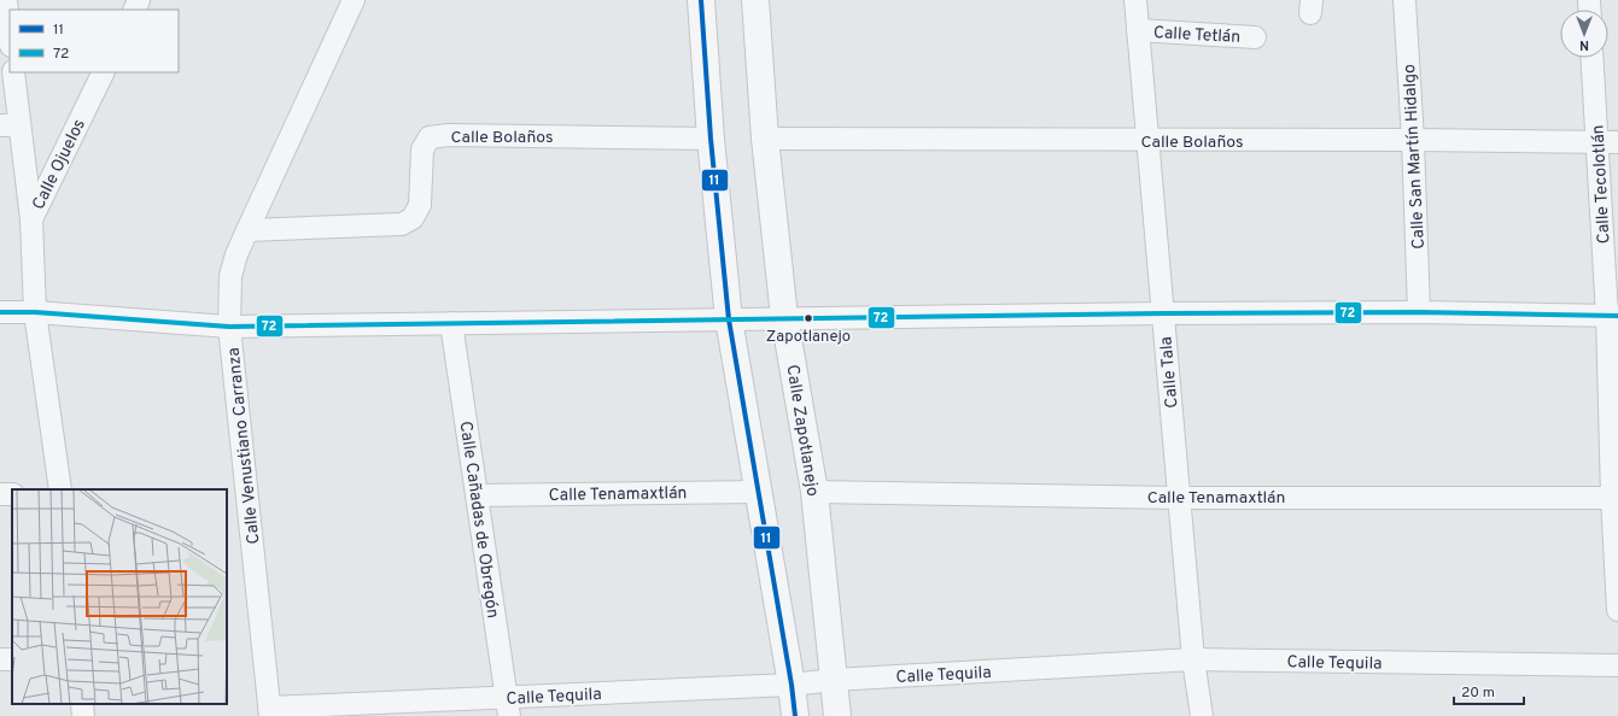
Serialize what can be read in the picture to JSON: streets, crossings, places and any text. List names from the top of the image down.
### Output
{
  "streets": {
    "street": [
      "Calle Tetlán",
      "Calle Bolaños",
      "Calle San Martín Hidalgo",
      "Calle Ojuelos",
      "Calle Tecolotlán",
      "Calle Tala",
      "Calle Zapotlanejo",
      "Calle Venustiano Carranza",
      "Calle Tenamaxtlán",
      "Calle Cañadas de Obregón",
      "Calle Tequila"
    ]
  },
  "crossings": [
    ["Calle Tetlán", "Calle Tala"],
    ["Calle Bolaños", "Calle San Martín Hidalgo"],
    ["Calle Bolaños", "Calle Tecolotlán"],
    ["Calle Bolaños", "Calle Tala"],
    ["Calle Bolaños", "Calle Zapotlanejo"],
    ["Calle Bolaños", "Calle Venustiano Carranza"],
    ["Calle Tecolotlán", "Calle Tenamaxtlán"],
    ["Calle Tala", "Calle Tenamaxtlán"],
    ["Calle Tala", "Calle Tequila"],
    ["Calle Zapotlanejo", "Calle Tenamaxtlán"],
    ["Calle Zapotlanejo", "Calle Tequila"],
    ["Calle Venustiano Carranza", "Calle Tequila"],
    ["Calle Tenamaxtlán", "Calle Cañadas de Obregón"],
    ["Calle Cañadas de Obregón", "Calle Tequila"]
  ],
  "places": ["Zapotlanejo"],
  "lines": ["transit line 11", "transit line 72"],
  "legend": ["11", "72"],
  "scale_bar": "20 m",
  "north": "bottom"
}
